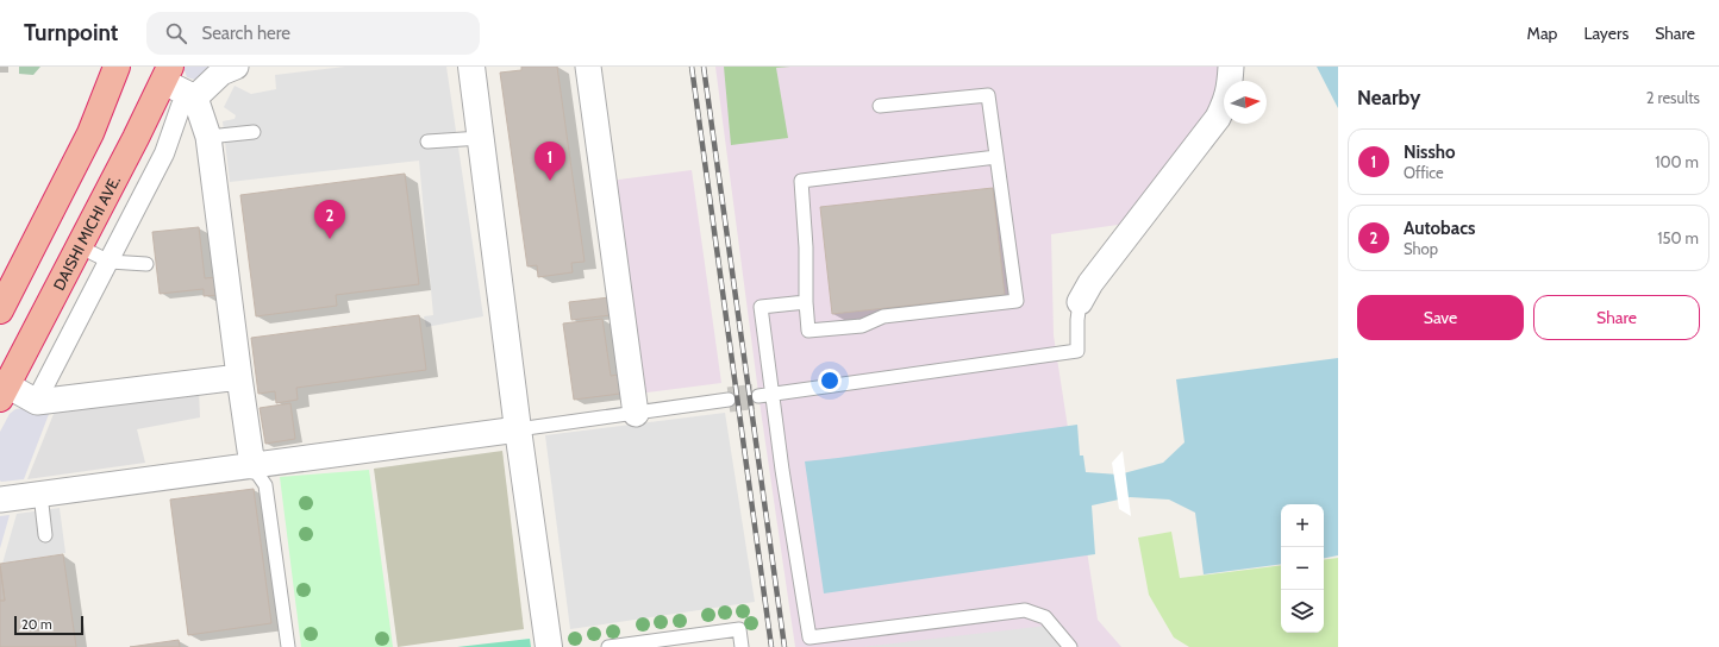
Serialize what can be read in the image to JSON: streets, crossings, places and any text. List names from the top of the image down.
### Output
{
  "streets": {
    "highway": ["DAISHI MICHI AVE."]
  },
  "scale_bar": "20 m",
  "north": "right",
  "page": {
    "header": "Turnpoint",
    "search": "Search here",
    "nav": ["Map", "Layers", "Share"],
    "heading": ["Nearby", "2 results"],
    "list": [
      {
        "mark": "1",
        "name": "Nissho",
        "note": "Office",
        "value": "100 m"
      },
      {
        "mark": "2",
        "name": "Autobacs",
        "note": "Shop",
        "value": "150 m"
      }
    ],
    "pins": ["1", "2"],
    "buttons": ["Save", "Share"],
    "map_buttons": ["+", "−"],
    "scale": "20 m"
  }
}
